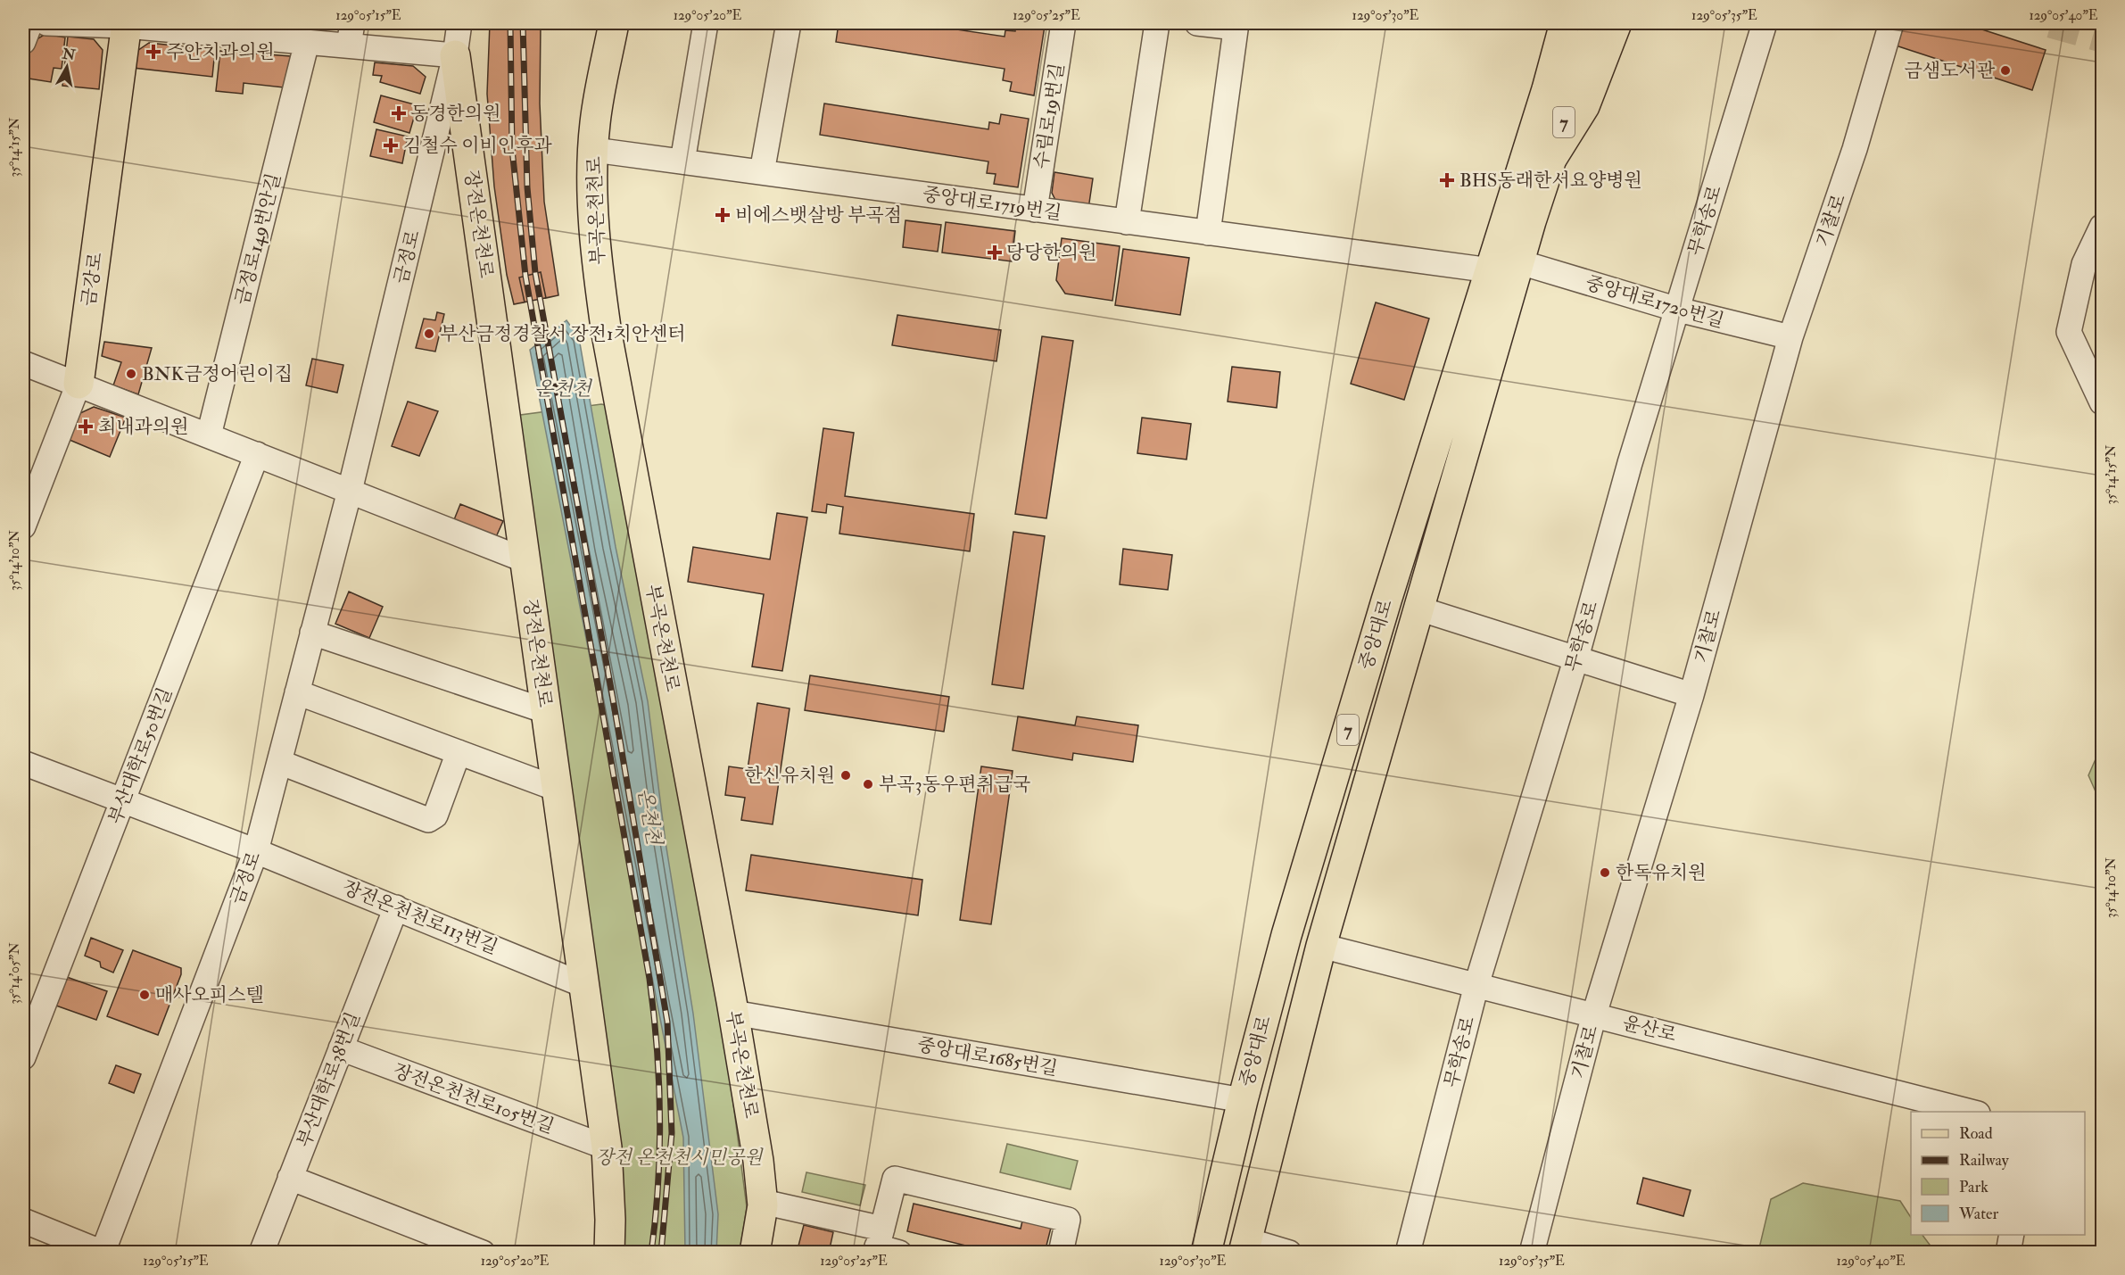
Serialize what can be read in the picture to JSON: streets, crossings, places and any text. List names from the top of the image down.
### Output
{
  "streets": {
    "main road": [
      "7",
      "부곡온천천로",
      "장전온천천로",
      "금강로",
      "중앙대로"
    ],
    "street": [
      "수림로19번길",
      "중앙대로1719번길",
      "무학송로",
      "기찰로",
      "금정로149번안길",
      "금정로",
      "중앙대로1720번길",
      "부산대학로50번길",
      "장전온천천로113번길",
      "윤산로",
      "중앙대로1685번길",
      "부산대학로38번길",
      "장전온천천로105번길"
    ]
  },
  "crossings": [
    ["수림로19번길", "중앙대로1719번길"],
    ["중앙대로1719번길", "부곡온천천로"],
    ["중앙대로1719번길", "중앙대로"],
    ["부곡온천천로", "중앙대로1685번길"],
    ["무학송로", "중앙대로1720번길"],
    ["무학송로", "윤산로"],
    ["기찰로", "중앙대로1720번길"],
    ["기찰로", "윤산로"],
    ["장전온천천로", "금정로"],
    ["장전온천천로", "장전온천천로113번길"],
    ["장전온천천로", "장전온천천로105번길"],
    ["금정로", "장전온천천로113번길"],
    ["중앙대로1720번길", "중앙대로"],
    ["중앙대로", "윤산로"],
    ["중앙대로", "중앙대로1685번길"],
    ["부산대학로50번길", "장전온천천로113번길"],
    ["장전온천천로113번길", "부산대학로38번길"],
    ["부산대학로38번길", "장전온천천로105번길"]
  ],
  "water": ["온천천"],
  "parks": ["장전 온천천시민공원"],
  "places": {
    "health": [
      "주안치과의원",
      "동경한의원",
      "김철수 이비인후과",
      "BHS동래한서요양병원",
      "비에스뱃살방 부곡점",
      "당당한의원",
      "최내과의원"
    ],
    "other": [
      "금샘도서관",
      "부산금정경찰서 장전1치안센터",
      "BNK금정어린이집",
      "한신유치원",
      "부곡3동우편취급국",
      "한독유치원",
      "매사오피스텔"
    ]
  },
  "legend": [
    "Road",
    "Railway",
    "Park",
    "Water"
  ],
  "north": "top",
  "coordinates": [
    "129°05'15\"E",
    "129°05'20\"E",
    "129°05'25\"E",
    "129°05'30\"E",
    "129°05'35\"E",
    "129°05'40\"E",
    "35°14'15\"N",
    "35°14'10\"N",
    "35°14'05\"N"
  ]
}
